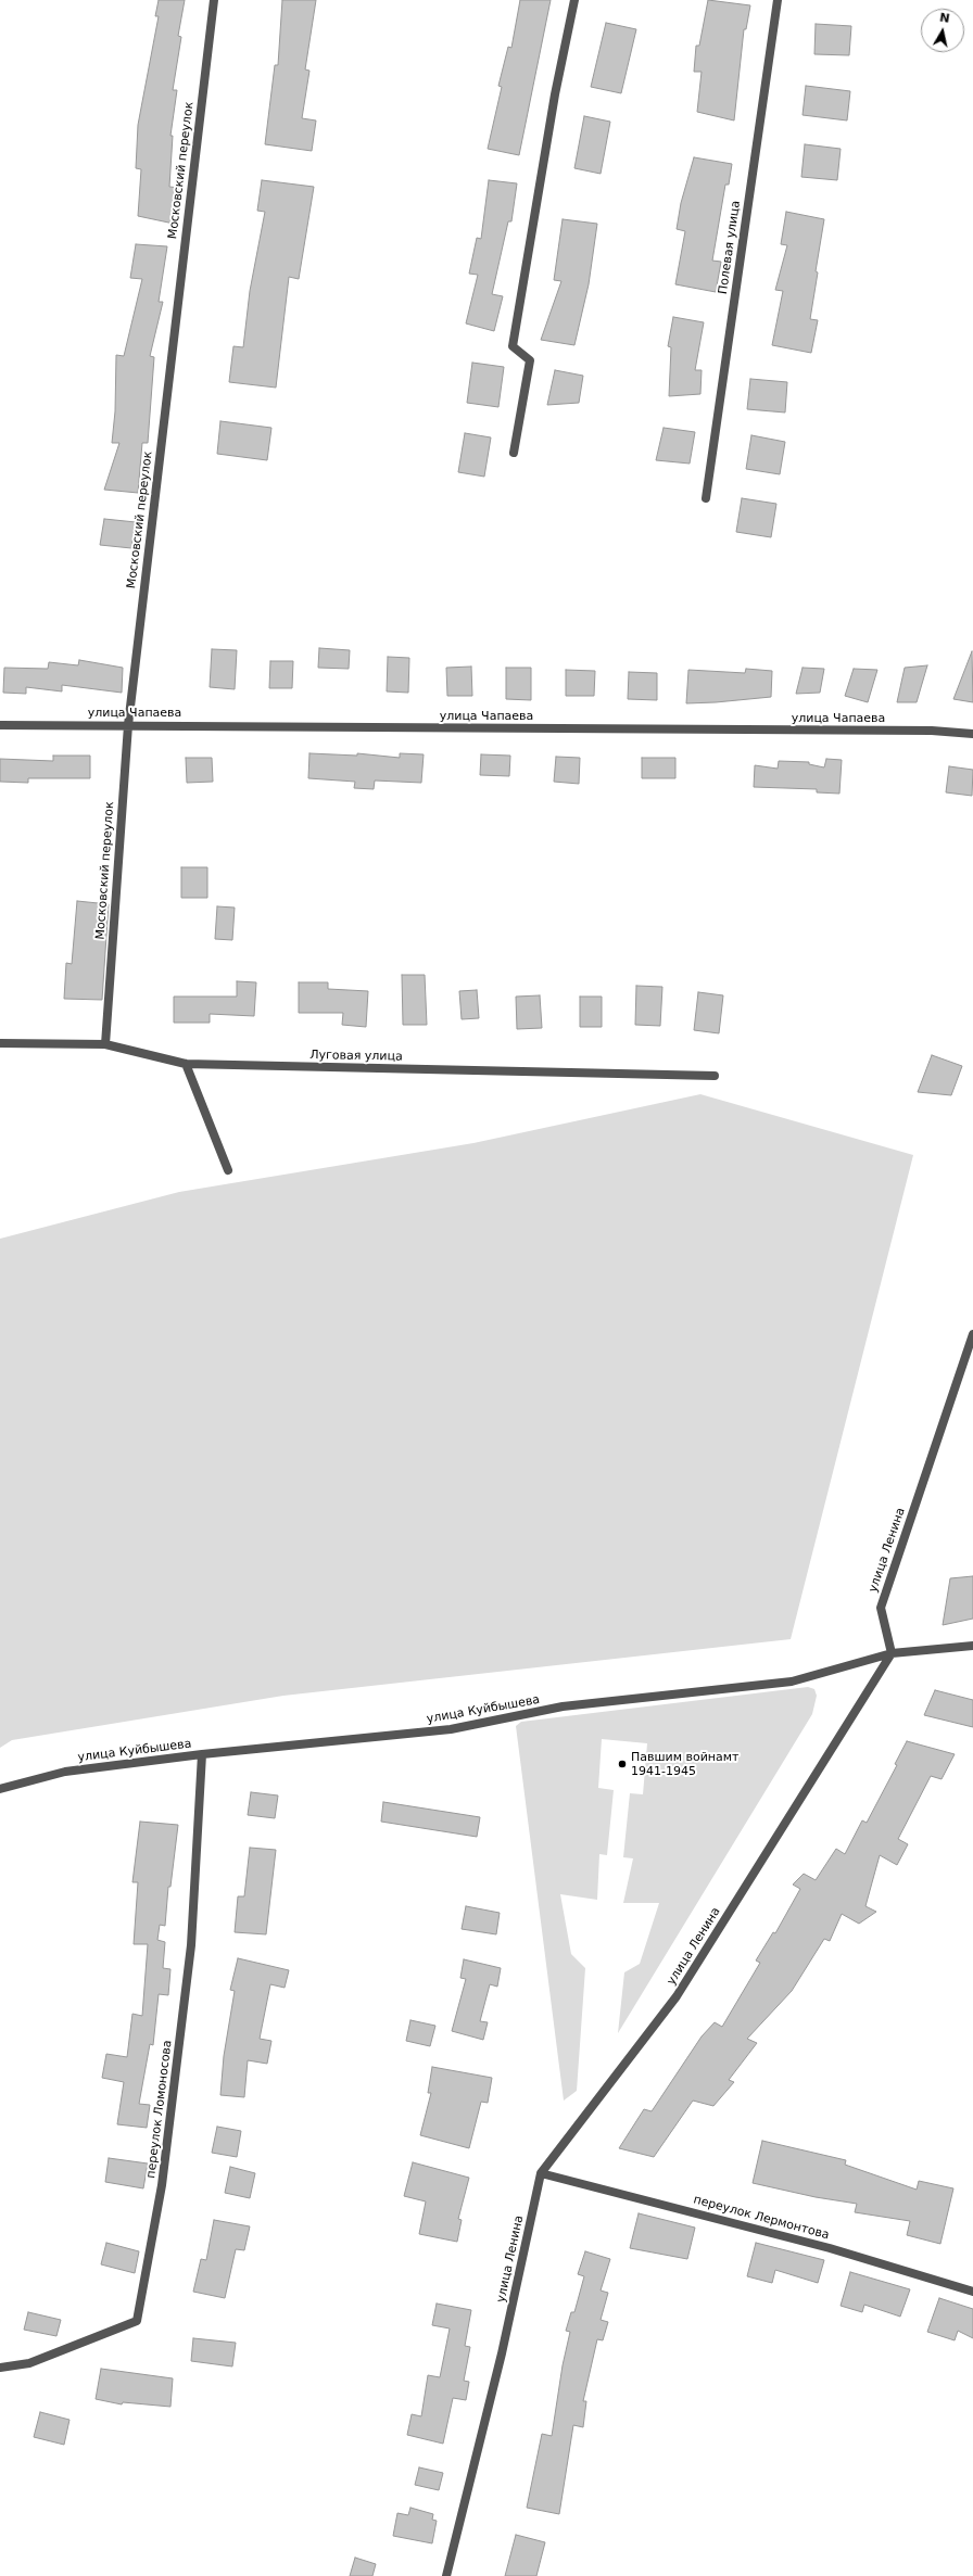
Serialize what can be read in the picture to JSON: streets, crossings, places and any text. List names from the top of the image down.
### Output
{
  "streets": {
    "street": [
      "Московский переулок",
      "Полевая улица",
      "улица Чапаева",
      "Луговая улица",
      "улица Ленина",
      "улица Куйбышева",
      "переулок Ломоносова",
      "переулок Лермонтова"
    ]
  },
  "crossings": [
    ["Московский переулок", "улица Чапаева"],
    ["Московский переулок", "Луговая улица"],
    ["улица Ленина", "улица Куйбышева"],
    ["улица Ленина", "переулок Лермонтова"],
    ["улица Куйбышева", "переулок Ломоносова"]
  ],
  "places": ["Павшим войнамт 1941-1945"],
  "north": "top"
}
